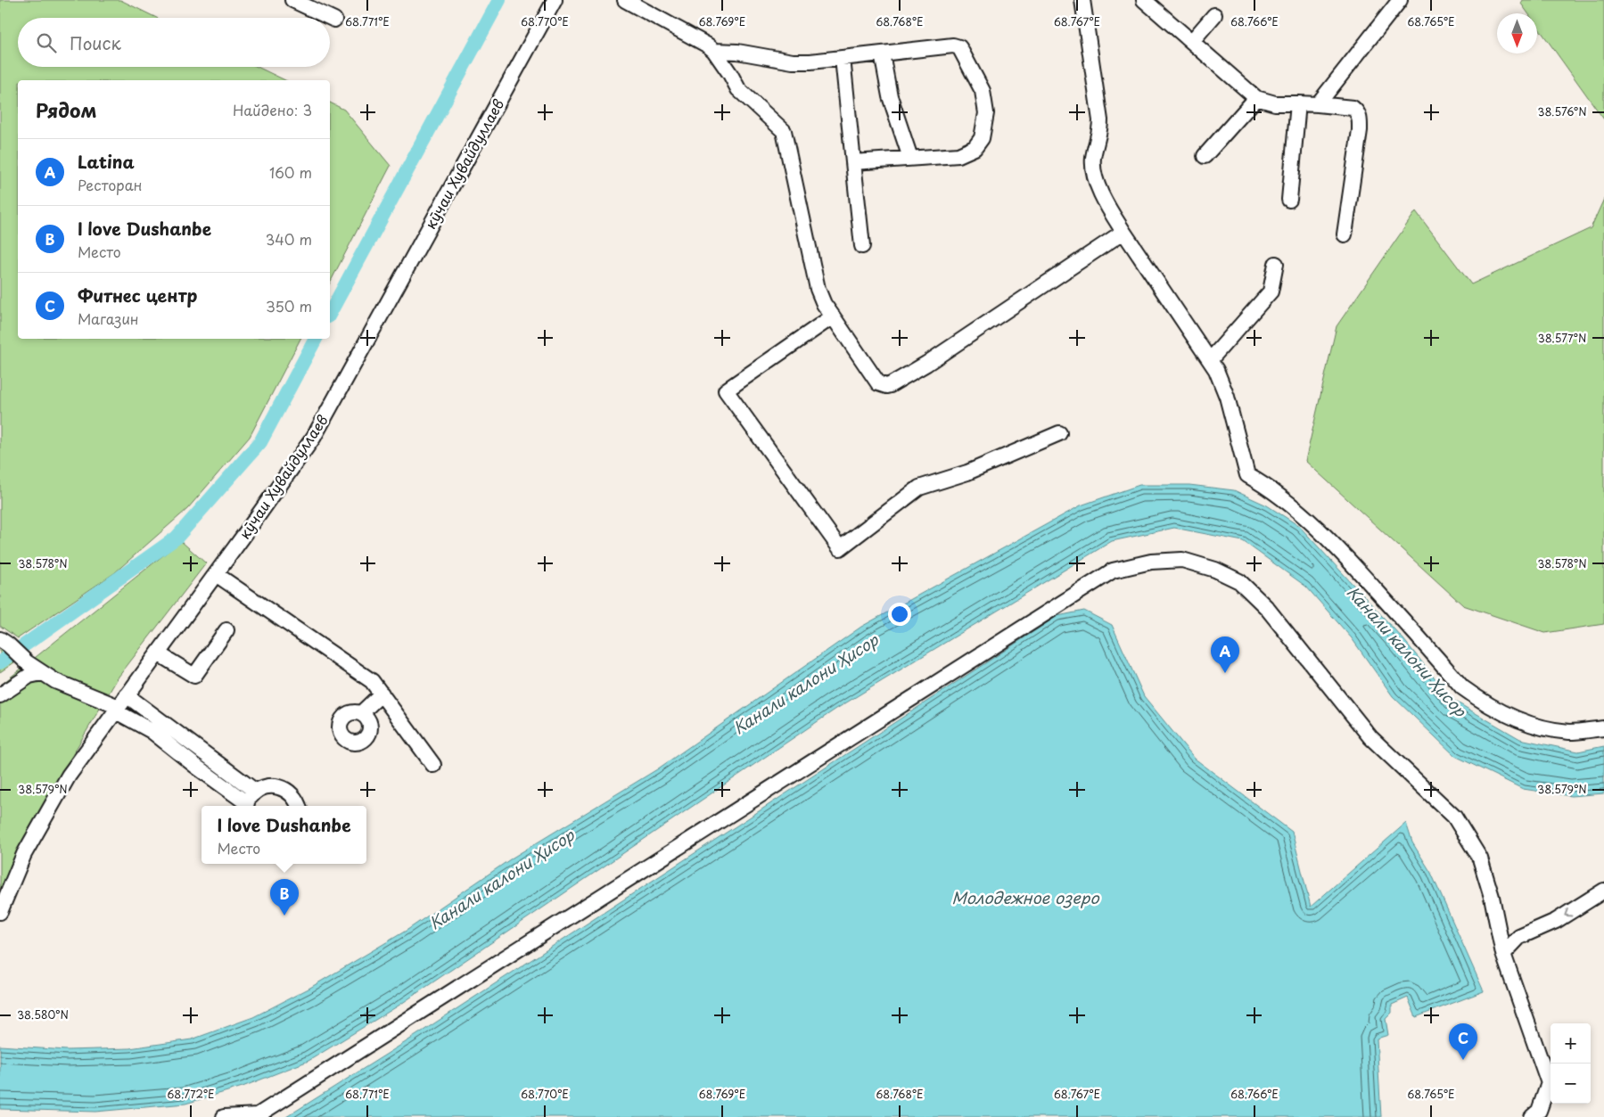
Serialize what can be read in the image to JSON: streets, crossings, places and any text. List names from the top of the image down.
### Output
{
  "streets": {
    "street": ["кӯчаи Хувайдуллаев"]
  },
  "water": ["Канали калони Ҳисор", "Молодежное озеро"],
  "north": "bottom",
  "page": {
    "search": "Поиск",
    "heading": ["Рядом", "Найдено: 3"],
    "list": [
      {
        "mark": "A",
        "name": "Latina",
        "note": "Ресторан",
        "value": "160 m"
      },
      {
        "mark": "B",
        "name": "I love Dushanbe",
        "note": "Место",
        "value": "340 m"
      },
      {
        "mark": "C",
        "name": "Фитнес центр",
        "note": "Магазин",
        "value": "350 m"
      }
    ],
    "pins": ["A", "B", "C"],
    "popup": ["I love Dushanbe", "Место"],
    "map_buttons": ["+", "−"]
  },
  "coordinates": [
    "68.771°E",
    "68.770°E",
    "68.769°E",
    "68.768°E",
    "68.767°E",
    "68.766°E",
    "68.765°E",
    "38.576°N",
    "38.577°N",
    "38.578°N",
    "38.579°N",
    "38.580°N",
    "68.772°E"
  ]
}
